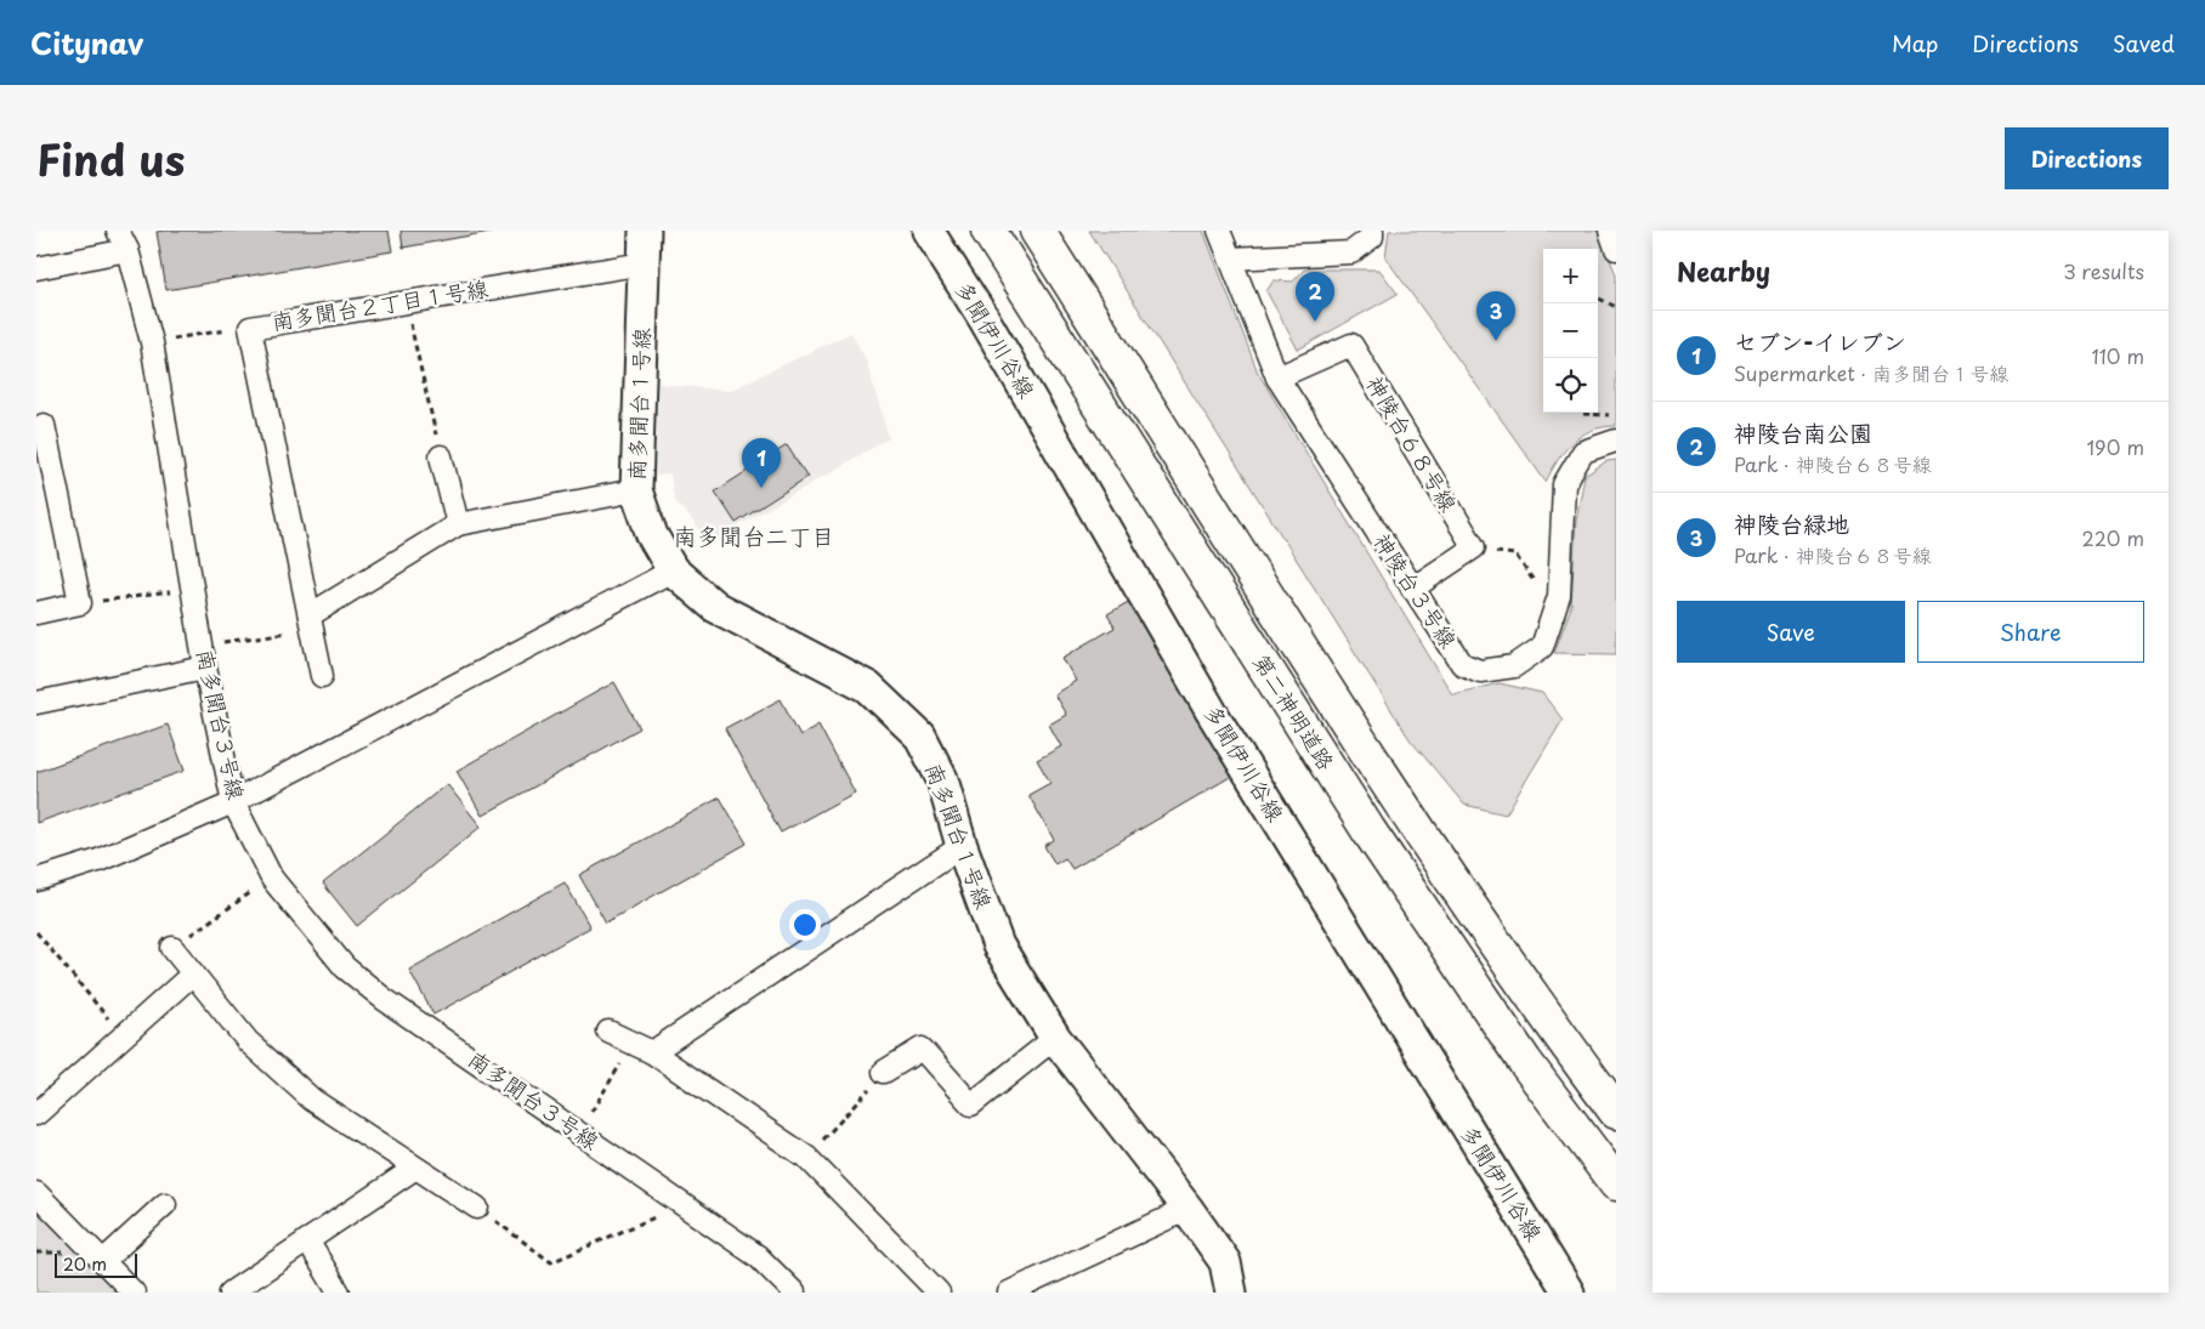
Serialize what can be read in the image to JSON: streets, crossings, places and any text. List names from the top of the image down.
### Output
{
  "streets": {
    "highway": ["第二神明道路"],
    "street": [
      "南多聞台２丁目１号線",
      "多聞伊川谷線",
      "南多聞台１号線",
      "神陵台６８号線",
      "神陵台３号線",
      "南多聞台３号線"
    ]
  },
  "crossings": [
    ["南多聞台２丁目１号線", "南多聞台１号線"],
    ["神陵台６８号線", "神陵台３号線"]
  ],
  "districts": ["南多聞台二丁目"],
  "scale_bar": "20 m",
  "page": {
    "header": "Citynav",
    "nav": ["Map", "Directions", "Saved"],
    "title": "Find us",
    "buttons": [
      "Directions",
      ["Save", "Share"]
    ],
    "heading": ["Nearby", "3 results"],
    "map_buttons": ["+", "−"],
    "pins": ["2", "3", "1"],
    "list": [
      {
        "mark": "1",
        "name": "セブン-イレブン",
        "note": "Supermarket · 南多聞台１号線",
        "value": "110 m"
      },
      {
        "mark": "2",
        "name": "神陵台南公園",
        "note": "Park · 神陵台６８号線",
        "value": "190 m"
      },
      {
        "mark": "3",
        "name": "神陵台緑地",
        "note": "Park · 神陵台６８号線",
        "value": "220 m"
      }
    ],
    "scale": "20 m"
  }
}
